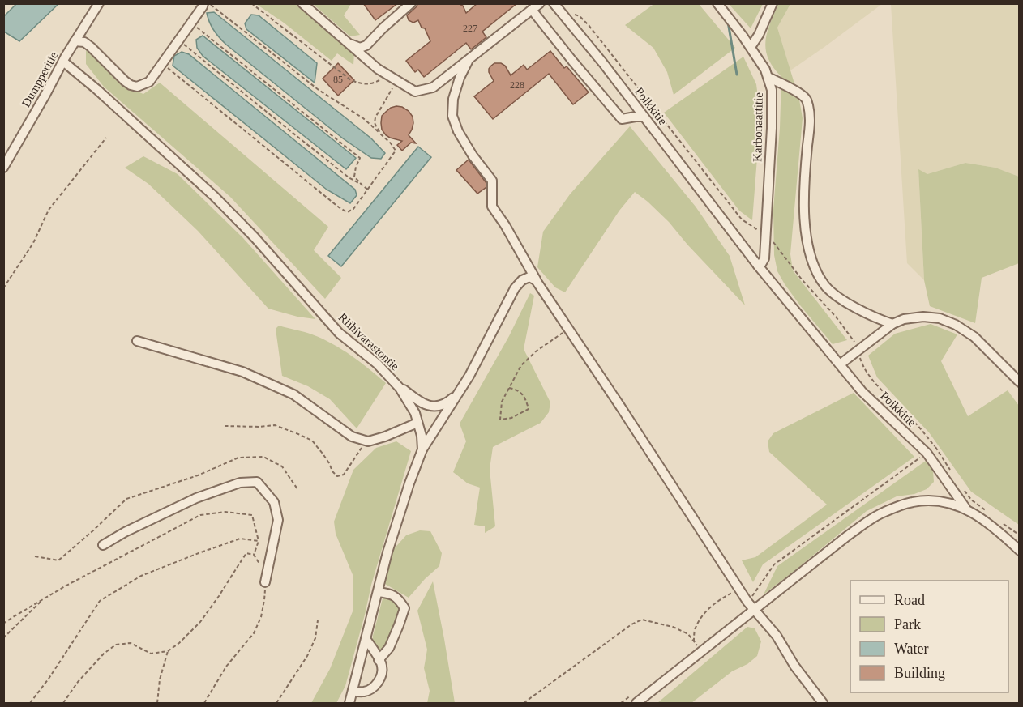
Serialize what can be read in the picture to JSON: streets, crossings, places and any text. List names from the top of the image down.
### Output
{
  "streets": {
    "street": [
      "Dumpperitie",
      "Poikkitie",
      "Karbonaattitie",
      "Riihivarastontie"
    ]
  },
  "crossings": [
    ["Dumpperitie", "Riihivarastontie"],
    ["Poikkitie", "Karbonaattitie"]
  ],
  "house_numbers": ["227", "85", "228"],
  "legend": [
    "Road",
    "Park",
    "Water",
    "Building"
  ]
}
